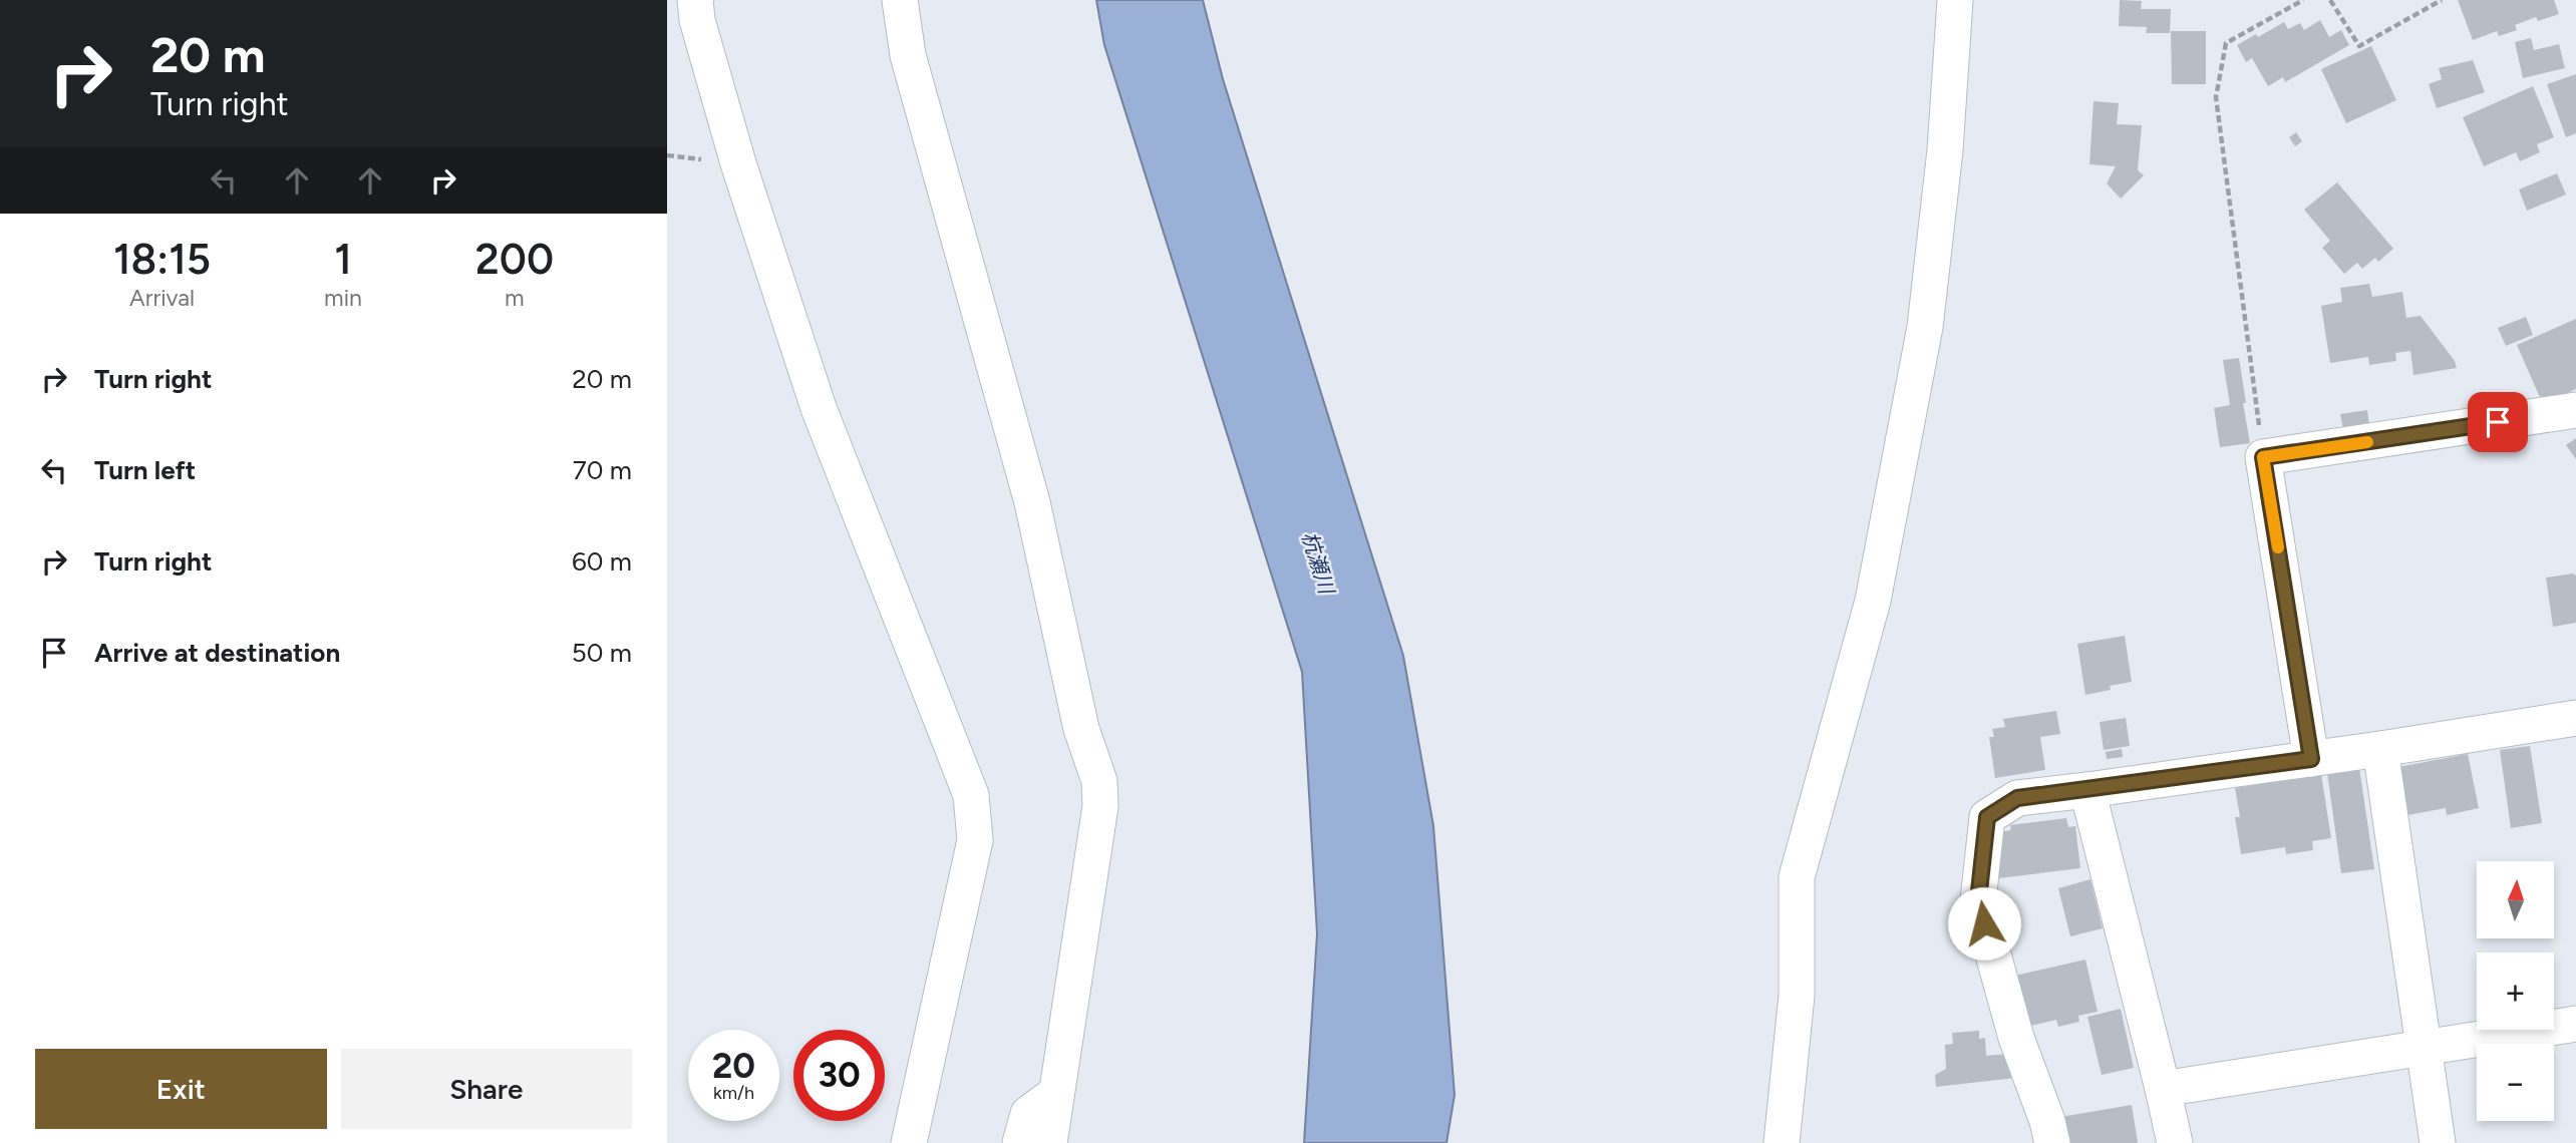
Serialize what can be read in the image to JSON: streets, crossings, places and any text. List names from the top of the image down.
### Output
{
  "water": ["杭瀬川"],
  "north": "top",
  "page": {
    "turn": ["20 m", "Turn right"],
    "eta": [
      "18:15",
      "Arrival",
      "1",
      "min",
      "200",
      "m"
    ],
    "list": [
      {
        "name": "Turn right",
        "value": "20 m"
      },
      {
        "name": "Turn left",
        "value": "70 m"
      },
      {
        "name": "Turn right",
        "value": "60 m"
      },
      {
        "name": "Arrive at destination",
        "value": "50 m"
      }
    ],
    "map_buttons": ["+", "−"],
    "speed": "20 km/h",
    "limit": "30",
    "buttons": ["Exit", "Share"]
  }
}
